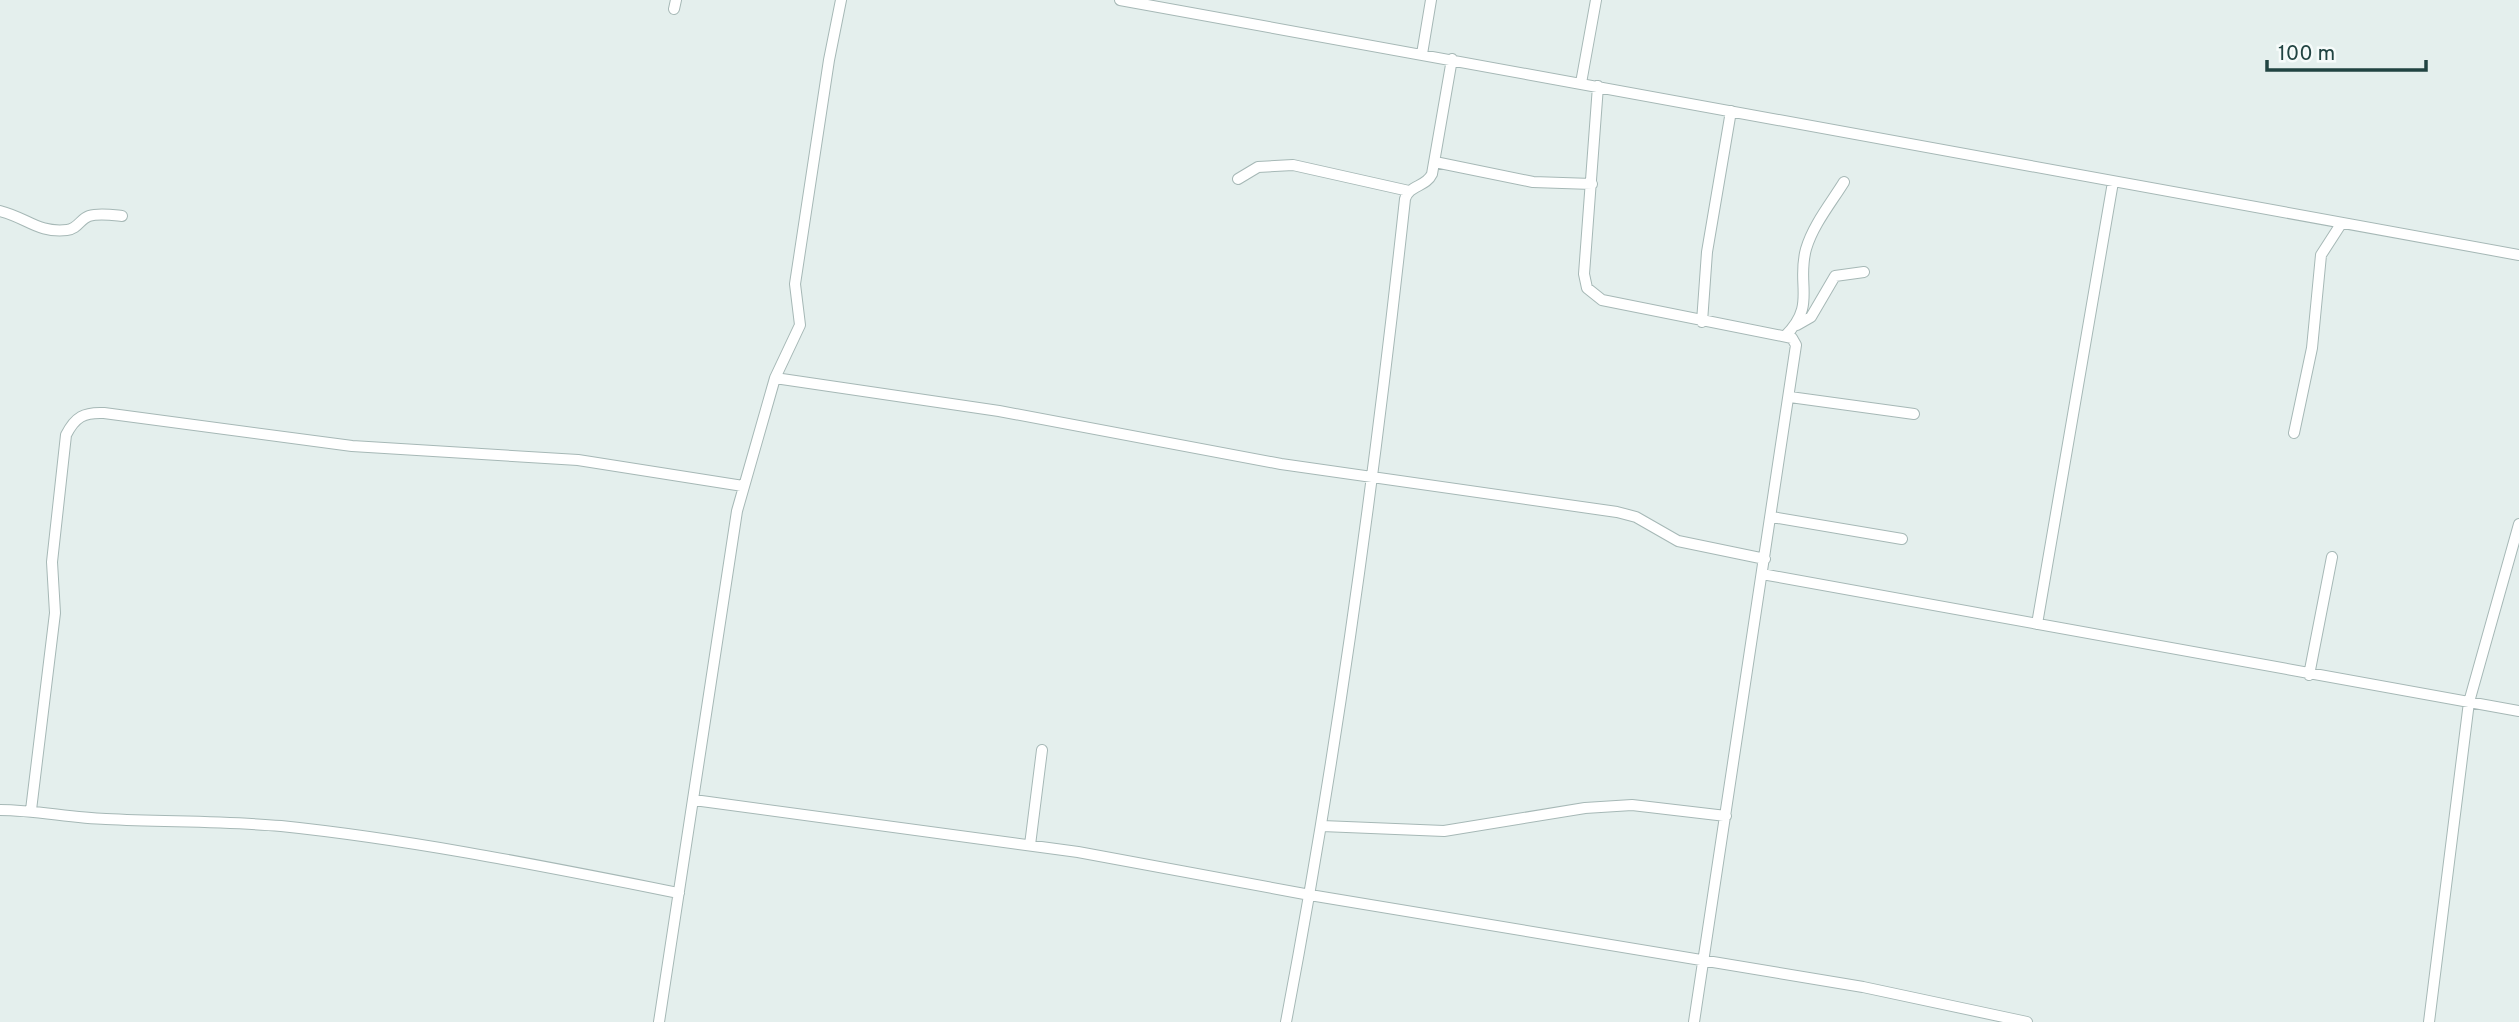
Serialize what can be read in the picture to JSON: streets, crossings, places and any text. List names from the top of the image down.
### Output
{
  "scale_bar": "100 m"
}
